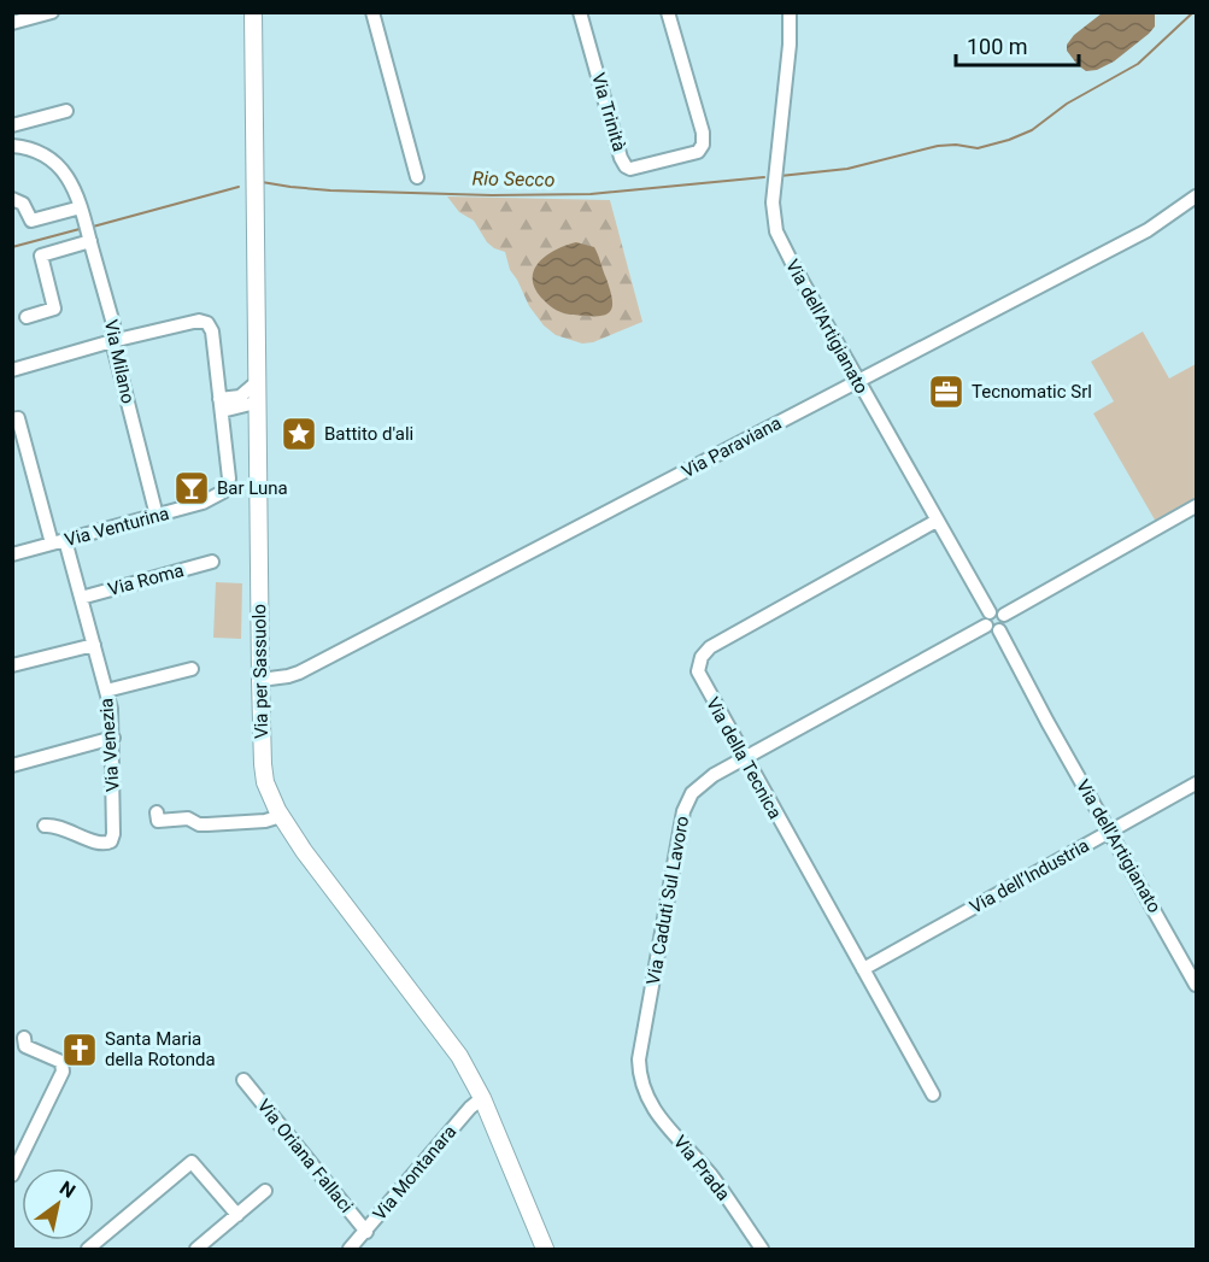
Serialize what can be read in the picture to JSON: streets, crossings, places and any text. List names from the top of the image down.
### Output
{
  "streets": {
    "main road": ["Via per Sassuolo"],
    "street": [
      "Via Trinità",
      "Via dell'Artigianato",
      "Via Milano",
      "Via Paraviana",
      "Via Venturina",
      "Via Roma",
      "Via Venezia",
      "Via della Tecnica",
      "Via dell’Industria",
      "Via Caduti Sul Lavoro",
      "Via Oriana Fallaci",
      "Via Prada",
      "Via Montanara"
    ]
  },
  "crossings": [
    ["Via dell'Artigianato", "Via Paraviana"],
    ["Via dell'Artigianato", "Via della Tecnica"],
    ["Via dell'Artigianato", "Via dell’Industria"],
    ["Via dell'Artigianato", "Via Caduti Sul Lavoro"],
    ["Via Milano", "Via Venturina"],
    ["Via Paraviana", "Via per Sassuolo"],
    ["Via Venturina", "Via Venezia"],
    ["Via Roma", "Via Venezia"],
    ["Via per Sassuolo", "Via Montanara"],
    ["Via della Tecnica", "Via dell’Industria"],
    ["Via della Tecnica", "Via Caduti Sul Lavoro"],
    ["Via Caduti Sul Lavoro", "Via Prada"],
    ["Via Oriana Fallaci", "Via Montanara"]
  ],
  "water": ["Rio Secco"],
  "places": {
    "office": ["Tecnomatic Srl"],
    "place": ["Battito d'ali"],
    "bar": ["Bar Luna"],
    "church": ["Santa Maria della Rotonda"]
  },
  "scale_bar": "100 m",
  "north": "top right"
}
